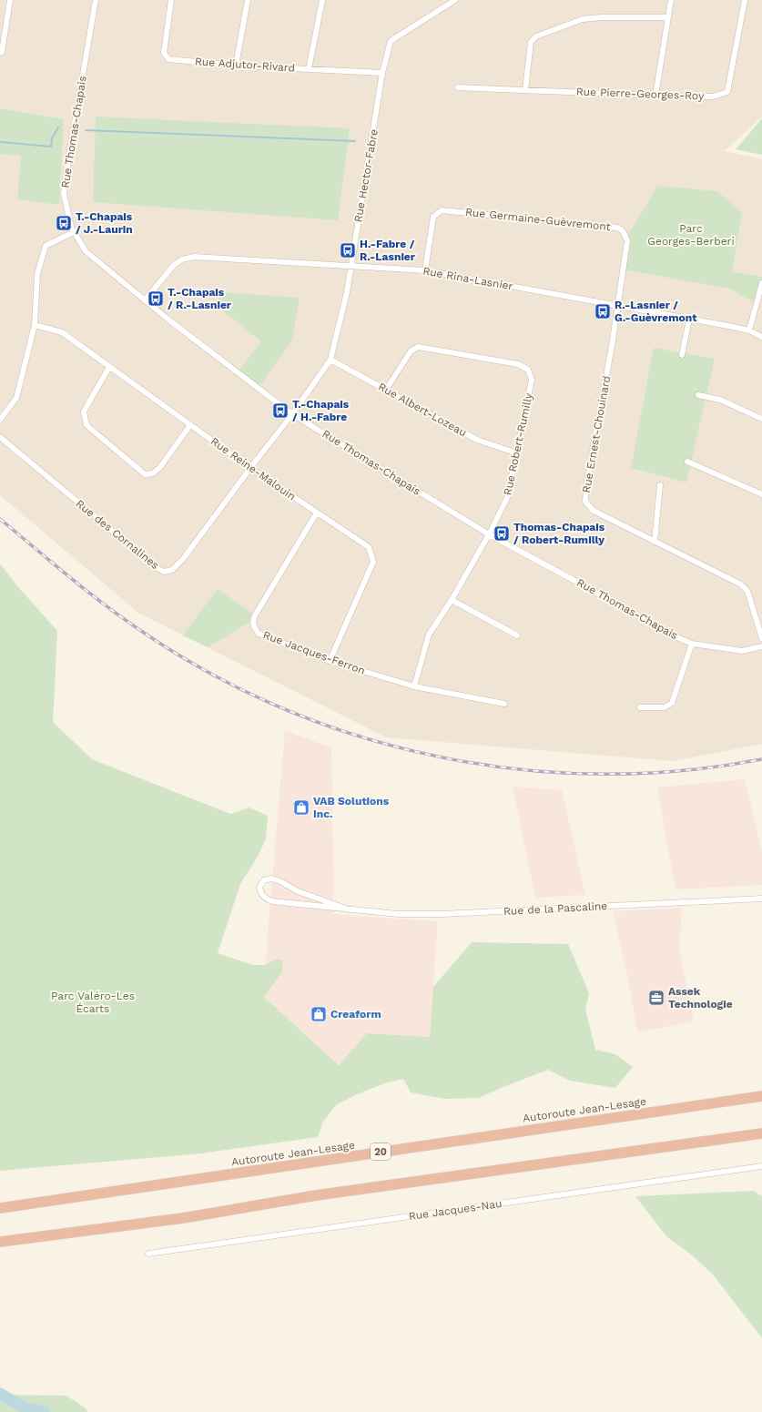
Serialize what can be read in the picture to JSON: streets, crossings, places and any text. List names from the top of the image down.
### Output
{
  "streets": {
    "highway": ["Autoroute Jean-Lesage", "20"],
    "street": [
      "Rue Adjutor-Rivard",
      "Rue Pierre-Georges-Roy",
      "Rue Thomas-Chapais",
      "Rue Hector-Fabre",
      "Rue Germaine-Guèvremont",
      "Rue Rina-Lasnier",
      "Rue Albert-Lozeau",
      "Rue Ernest-Chouinard",
      "Rue Robert-Rumilly",
      "Rue Reine-Malouin",
      "Rue des Cornalines",
      "Rue Jacques-Ferron",
      "Rue de la Pascaline",
      "Rue Jacques-Nau"
    ]
  },
  "crossings": [
    ["Rue Adjutor-Rivard", "Rue Hector-Fabre"],
    ["Rue Thomas-Chapais", "Rue Hector-Fabre"],
    ["Rue Thomas-Chapais", "Rue Rina-Lasnier"],
    ["Rue Thomas-Chapais", "Rue Robert-Rumilly"],
    ["Rue Hector-Fabre", "Rue Rina-Lasnier"],
    ["Rue Hector-Fabre", "Rue Albert-Lozeau"],
    ["Rue Hector-Fabre", "Rue Reine-Malouin"],
    ["Rue Hector-Fabre", "Rue des Cornalines"],
    ["Rue Germaine-Guèvremont", "Rue Rina-Lasnier"],
    ["Rue Germaine-Guèvremont", "Rue Ernest-Chouinard"],
    ["Rue Rina-Lasnier", "Rue Ernest-Chouinard"],
    ["Rue Albert-Lozeau", "Rue Robert-Rumilly"],
    ["Rue Robert-Rumilly", "Rue Jacques-Ferron"],
    ["Rue Reine-Malouin", "Rue des Cornalines"],
    ["Rue Reine-Malouin", "Rue Jacques-Ferron"]
  ],
  "parks": ["Parc Georges-Berberi", "Parc Valéro-Les Écarts"],
  "places": {
    "bus stop": [
      "T.-Chapais / J.-Laurin",
      "H.-Fabre / R.-Lasnier",
      "T.-Chapais / R.-Lasnier",
      "R.-Lasnier / G.-Guèvremont",
      "T.-Chapais / H.-Fabre",
      "Thomas-Chapais / Robert-Rumilly"
    ],
    "shop": ["VAB Solutions Inc.", "Creaform"],
    "office": ["Assek Technologie"]
  }
}
